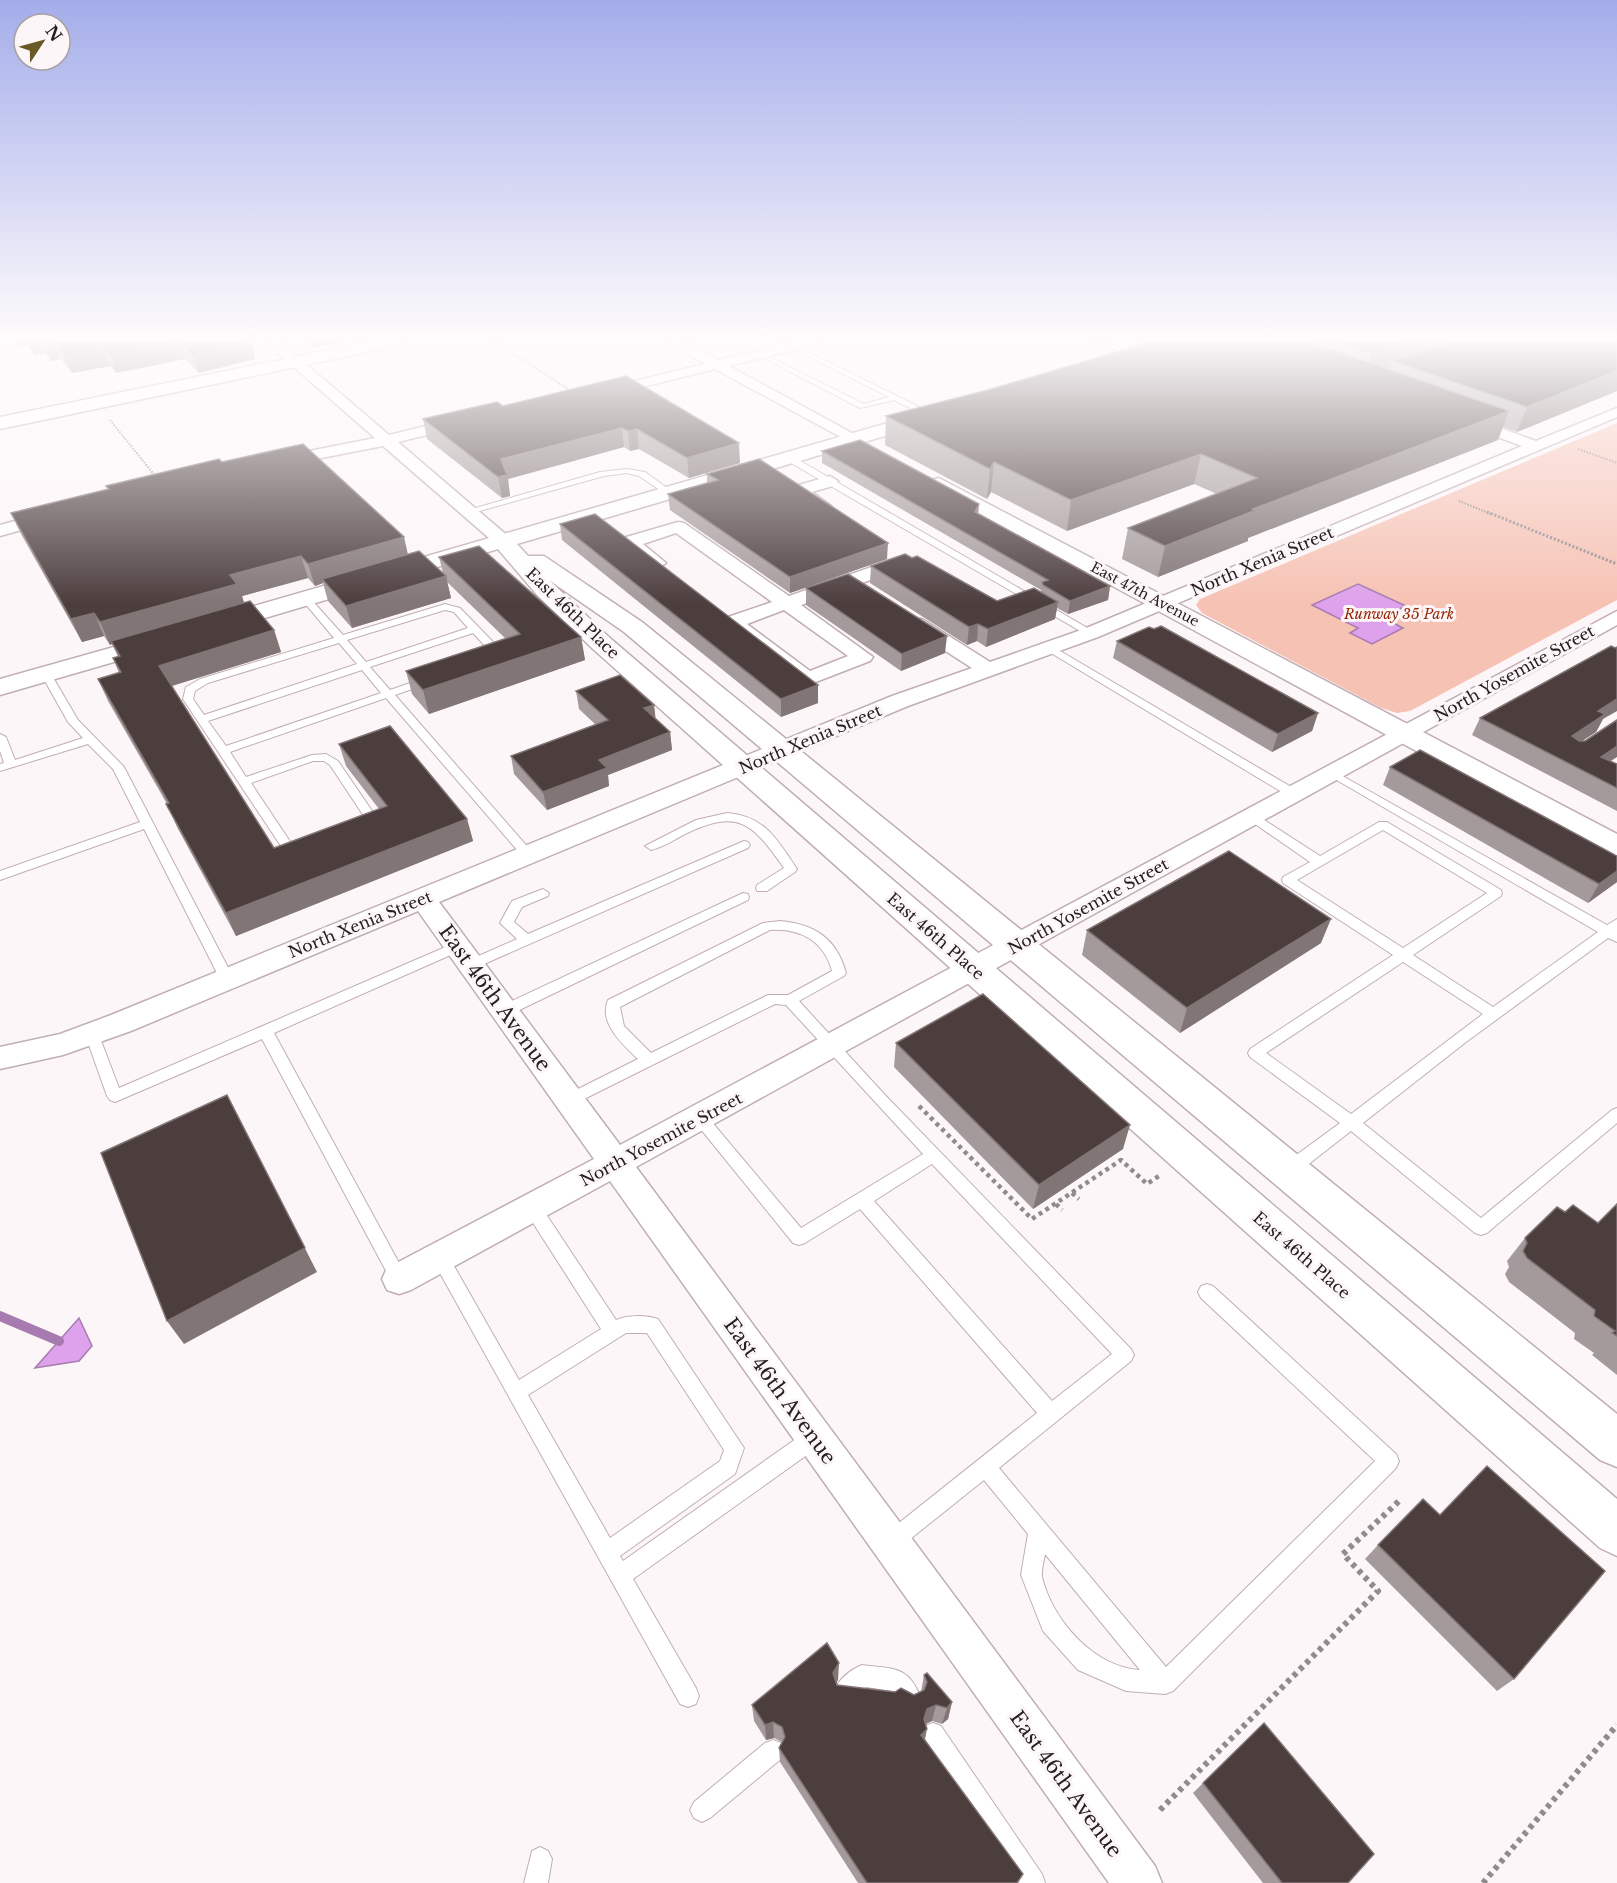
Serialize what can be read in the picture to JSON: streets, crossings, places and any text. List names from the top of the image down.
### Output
{
  "streets": {
    "street": [
      "North Xenia Street",
      "East 47th Avenue",
      "East 46th Place",
      "North Yosemite Street",
      "East 46th Avenue"
    ]
  },
  "crossings": [
    ["North Xenia Street", "East 47th Avenue"],
    ["North Xenia Street", "East 46th Place"],
    ["North Xenia Street", "East 46th Avenue"],
    ["East 47th Avenue", "North Yosemite Street"],
    ["East 46th Place", "North Yosemite Street"],
    ["North Yosemite Street", "East 46th Avenue"]
  ],
  "parks": ["Runway 35 Park"],
  "north": "top right"
}
